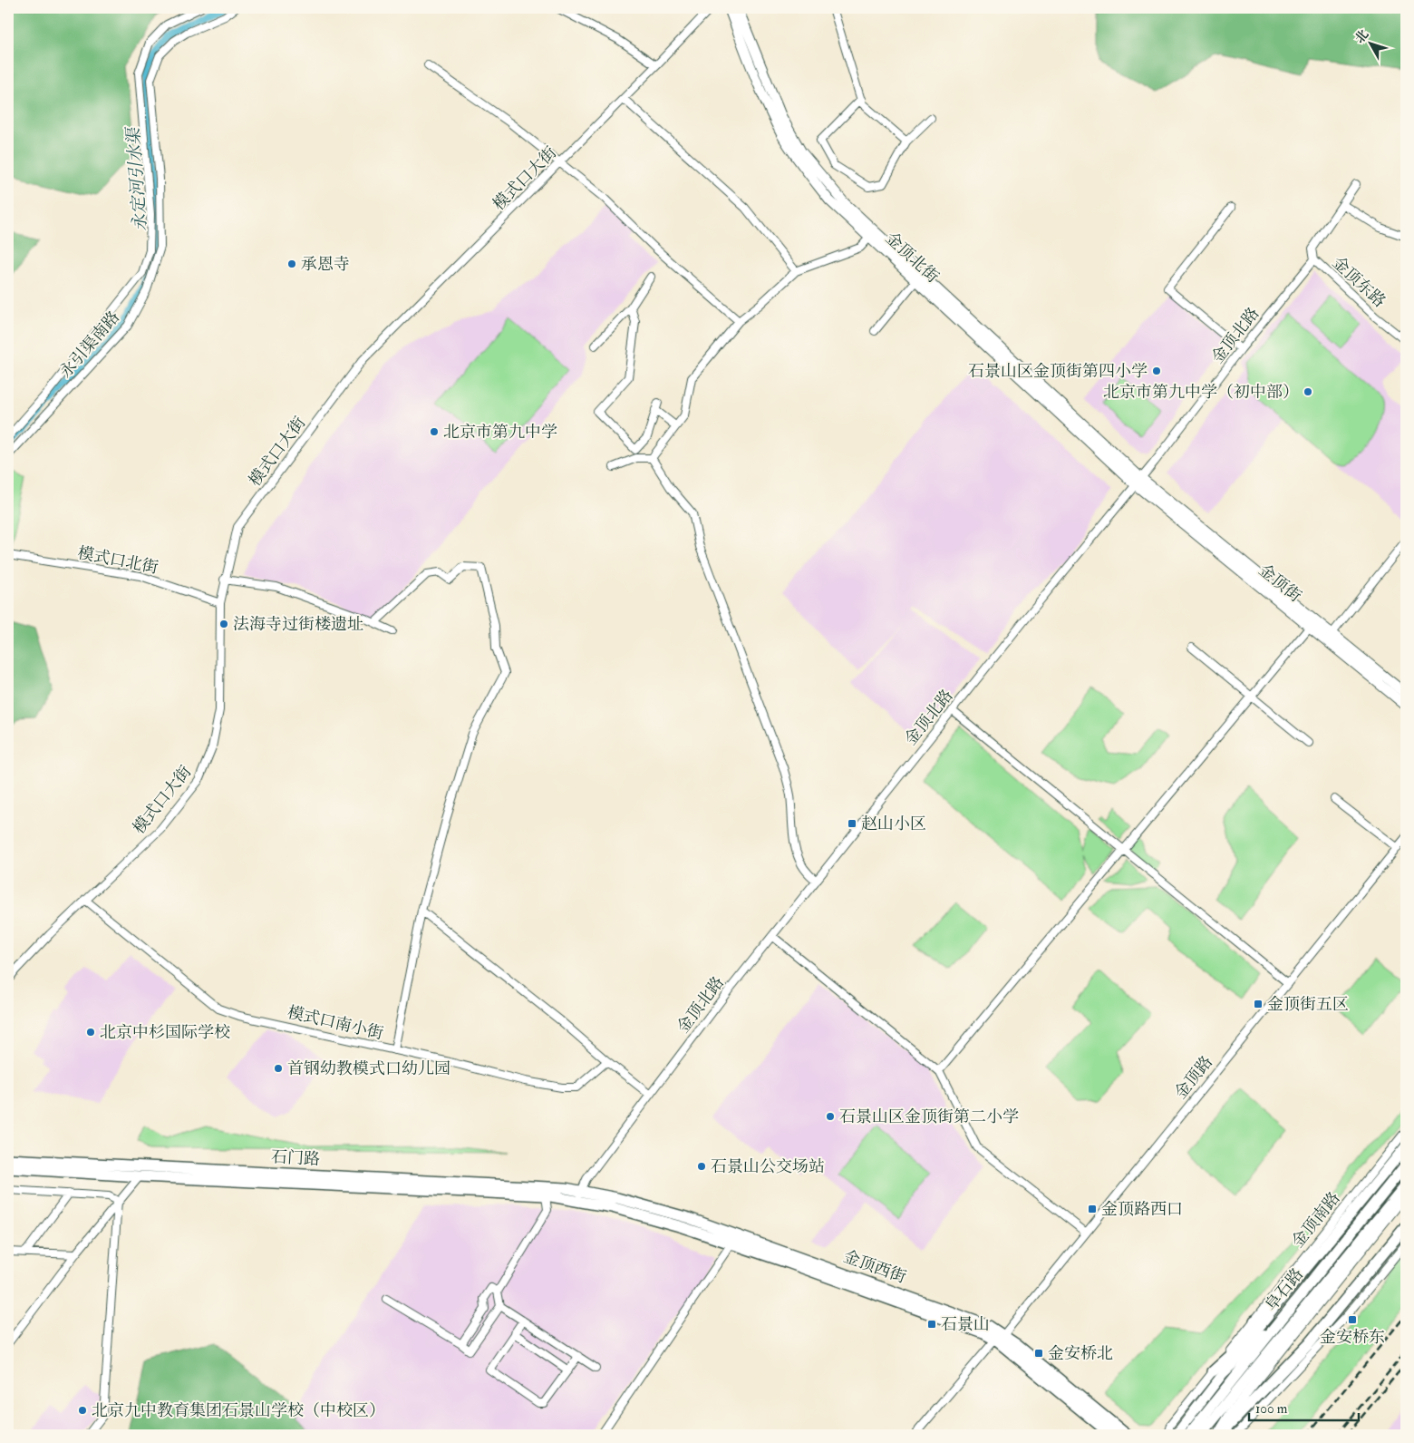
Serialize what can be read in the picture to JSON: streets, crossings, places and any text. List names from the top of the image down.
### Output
{
  "streets": {
    "highway": ["石门路", "金顶西街", "阜石路"],
    "main road": ["金顶北街", "金顶街", "金顶南路"],
    "street": [
      "模式口大街",
      "金顶东路",
      "金顶北路",
      "永引渠南路",
      "模式口北街",
      "模式口南小街",
      "金顶路"
    ]
  },
  "crossings": [
    ["模式口大街", "模式口北街"],
    ["模式口大街", "模式口南小街"],
    ["金顶北街", "金顶北路"],
    ["金顶北街", "金顶街"],
    ["金顶东路", "金顶北路"],
    ["金顶北路", "金顶街"],
    ["金顶北路", "石门路"],
    ["金顶北路", "金顶西街"],
    ["金顶路", "金顶西街"],
    ["石门路", "金顶西街"]
  ],
  "water": ["永定河引水渠"],
  "places": {
    "other": [
      "承恩寺",
      "石景山区金顶街第四小学",
      "北京市第九中学（初中部）",
      "北京市第九中学",
      "法海寺过街楼遗址",
      "北京中杉国际学校",
      "首钢幼教模式口幼儿园",
      "石景山区金顶街第二小学",
      "石景山公交场站",
      "北京九中教育集团石景山学校（中校区）"
    ],
    "transit": [
      "赵山小区",
      "金顶街五区",
      "金顶路西口",
      "金安桥东",
      "石景山",
      "金安桥北"
    ]
  },
  "scale_bar": "100 m",
  "north": "top left"
}
